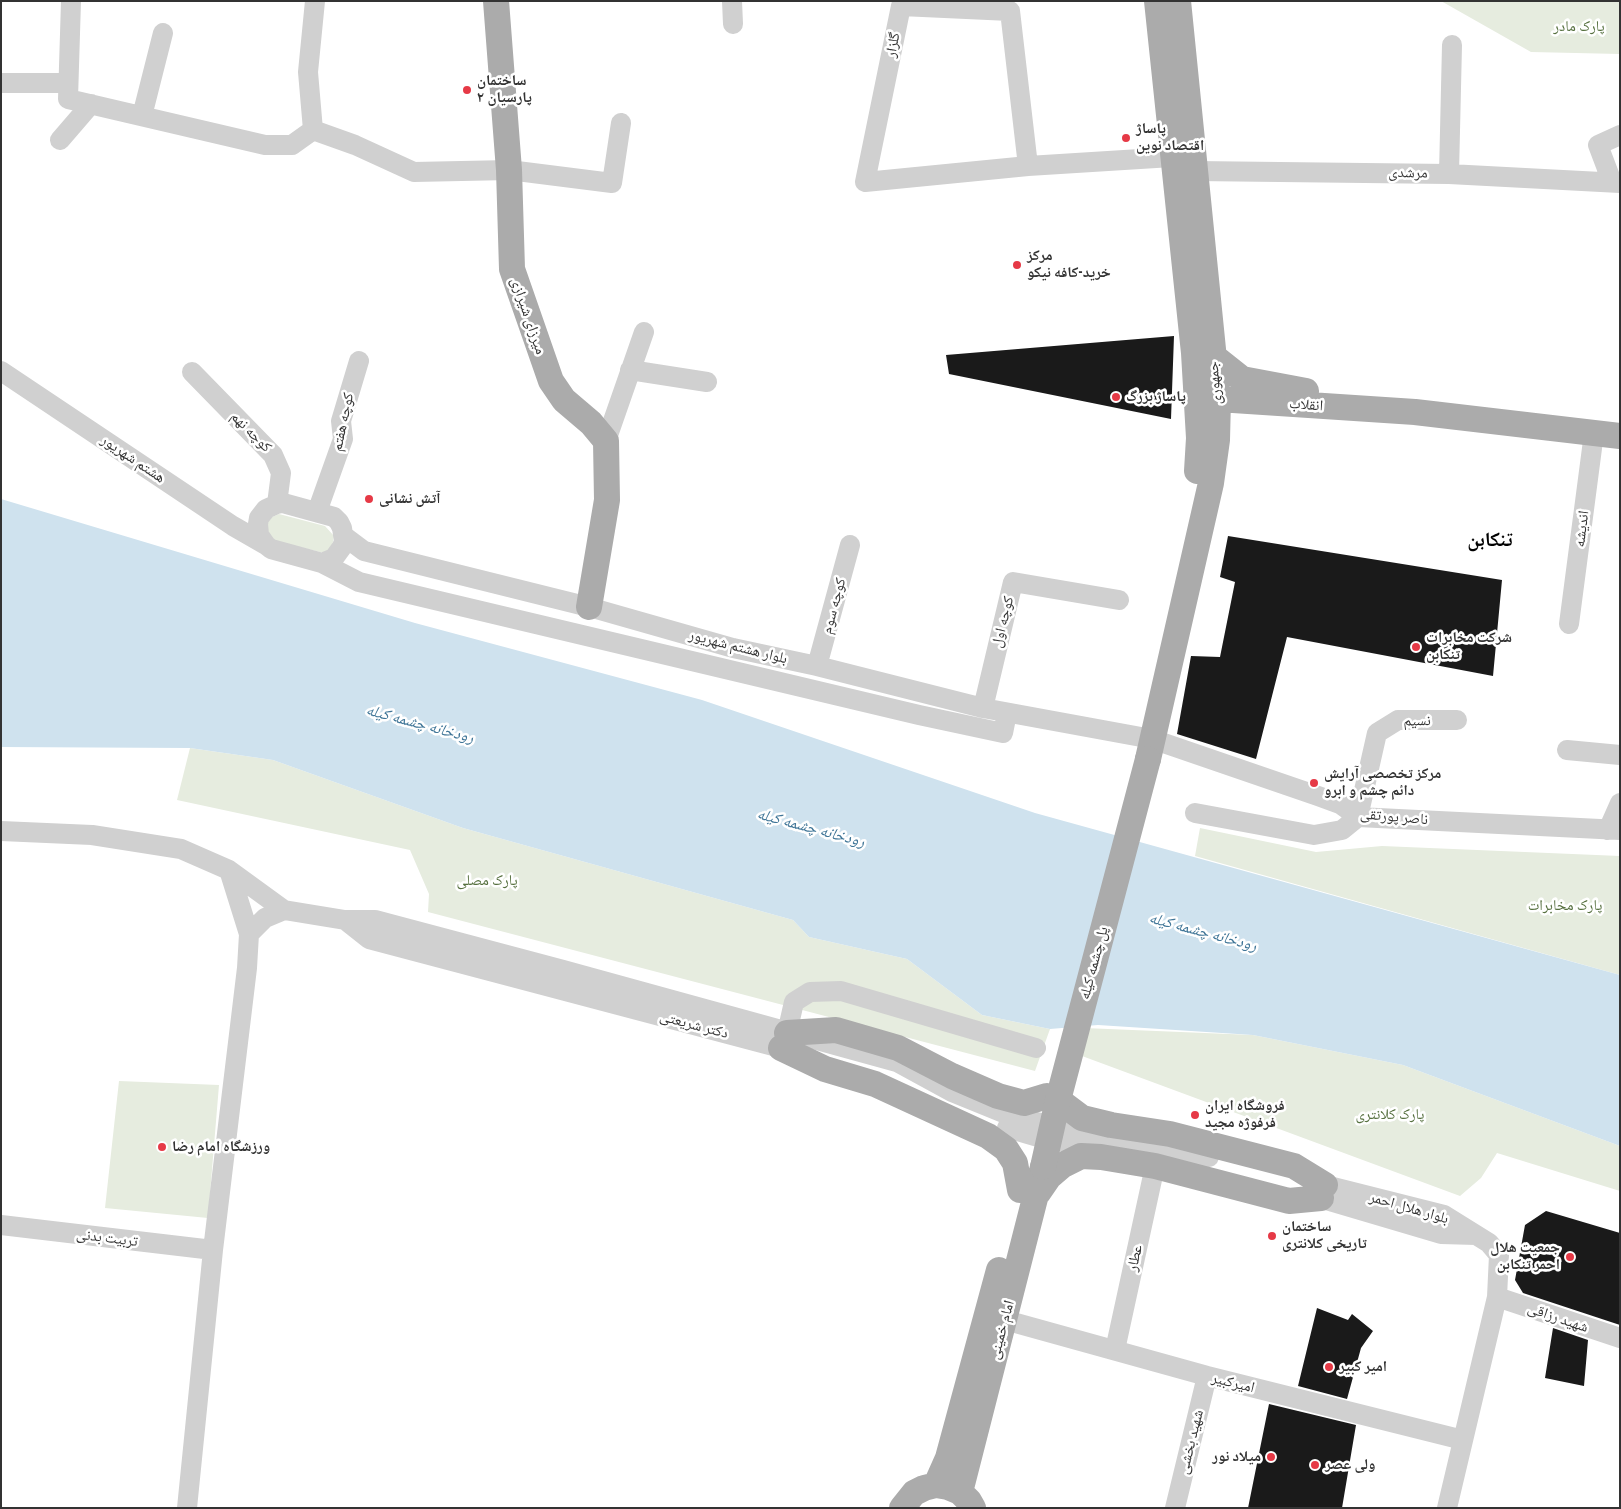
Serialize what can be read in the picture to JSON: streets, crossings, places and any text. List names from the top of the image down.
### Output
{
  "streets": {
    "main road": [
      "میرزای شیرازی",
      "جمهوری",
      "انقلاب",
      "پل چشمه کیله",
      "امام خمینی"
    ],
    "street": [
      "گلزار",
      "مرشدی",
      "کوچه هفتم",
      "کوچه نهم",
      "هشتم شهریور",
      "اندیشه",
      "کوچه سوم",
      "کوچه اول",
      "بلوار هشتم شهریور",
      "نسیم",
      "ناصر پورتقی",
      "دکتر شریعتی",
      "بلوار هلال احمر",
      "تربیت بدنی",
      "عطار",
      "شهید رزاقی",
      "امیرکبیر",
      "شهید بخشی"
    ]
  },
  "crossings": [
    ["گلزار", "جمهوری"],
    ["مرشدی", "جمهوری"],
    ["جمهوری", "انقلاب"],
    ["جمهوری", "بلوار هشتم شهریور"],
    ["جمهوری", "ناصر پورتقی"],
    ["جمهوری", "پل چشمه کیله"],
    ["انقلاب", "اندیشه"],
    ["کوچه هفتم", "کوچه نهم"],
    ["کوچه هفتم", "هشتم شهریور"],
    ["کوچه هفتم", "بلوار هشتم شهریور"],
    ["کوچه نهم", "هشتم شهریور"],
    ["کوچه نهم", "بلوار هشتم شهریور"],
    ["هشتم شهریور", "بلوار هشتم شهریور"],
    ["کوچه سوم", "بلوار هشتم شهریور"],
    ["کوچه اول", "بلوار هشتم شهریور"],
    ["بلوار هشتم شهریور", "ناصر پورتقی"],
    ["بلوار هشتم شهریور", "پل چشمه کیله"],
    ["نسیم", "ناصر پورتقی"],
    ["ناصر پورتقی", "پل چشمه کیله"],
    ["پل چشمه کیله", "امام خمینی"],
    ["دکتر شریعتی", "بلوار هلال احمر"],
    ["بلوار هلال احمر", "شهید رزاقی"],
    ["بلوار هلال احمر", "امیرکبیر"],
    ["عطار", "امیرکبیر"],
    ["امام خمینی", "امیرکبیر"],
    ["امیرکبیر", "شهید بخشی"]
  ],
  "districts": ["تنکابن"],
  "water": ["رودخانه چشمه کیله"],
  "parks": [
    "پارک مادر",
    "پارک مصلی",
    "پارک مخابرات",
    "پارک کلانتری"
  ],
  "places": [
    "ساختمان پارسیان ۲",
    "پاساژ اقتصاد نوین",
    "مرکز خرید-کافه نیکو",
    "پاساژ بزرگ",
    "آتش نشانی",
    "شرکت مخابرات تنکابن",
    "مرکز تخصصی آرایش دائم چشم و ابرو",
    "فروشگاه ایران فرفوژه مجید",
    "ورزشگاه امام رضا",
    "ساختمان تاریخی کلانتری",
    "جمعیت هلال احمر تنکابن",
    "امیر کبیر",
    "میلاد نور",
    "ولی عصر"
  ]
}
